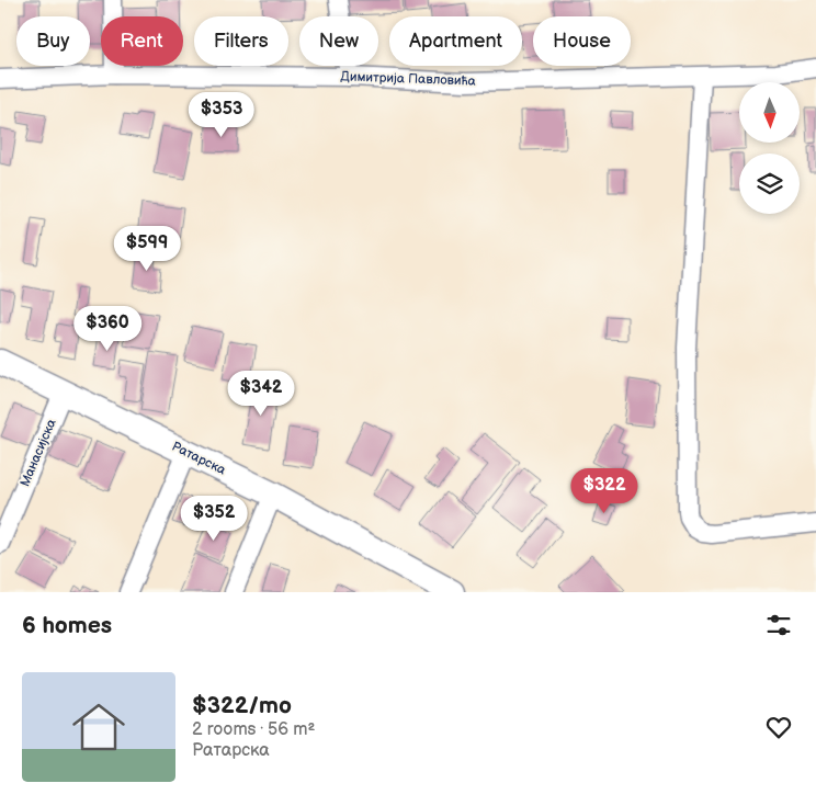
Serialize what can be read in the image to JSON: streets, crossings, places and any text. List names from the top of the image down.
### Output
{
  "streets": {
    "street": ["Димитрија Павловића", "Манасијска", "Ратарска"]
  },
  "crossings": [
    ["Манасијска", "Ратарска"]
  ],
  "north": "bottom",
  "page": {
    "chip": [
      "Buy",
      "Rent",
      "Filters",
      "New",
      "Apartment",
      "House"
    ],
    "price": [
      "$353",
      "$599",
      "$360",
      "$342",
      "$322",
      "$352"
    ],
    "heading": "6 homes",
    "list": [
      {
        "name": "$322/mo",
        "note": "2 rooms · 56 m² · Ратарска"
      }
    ]
  }
}
